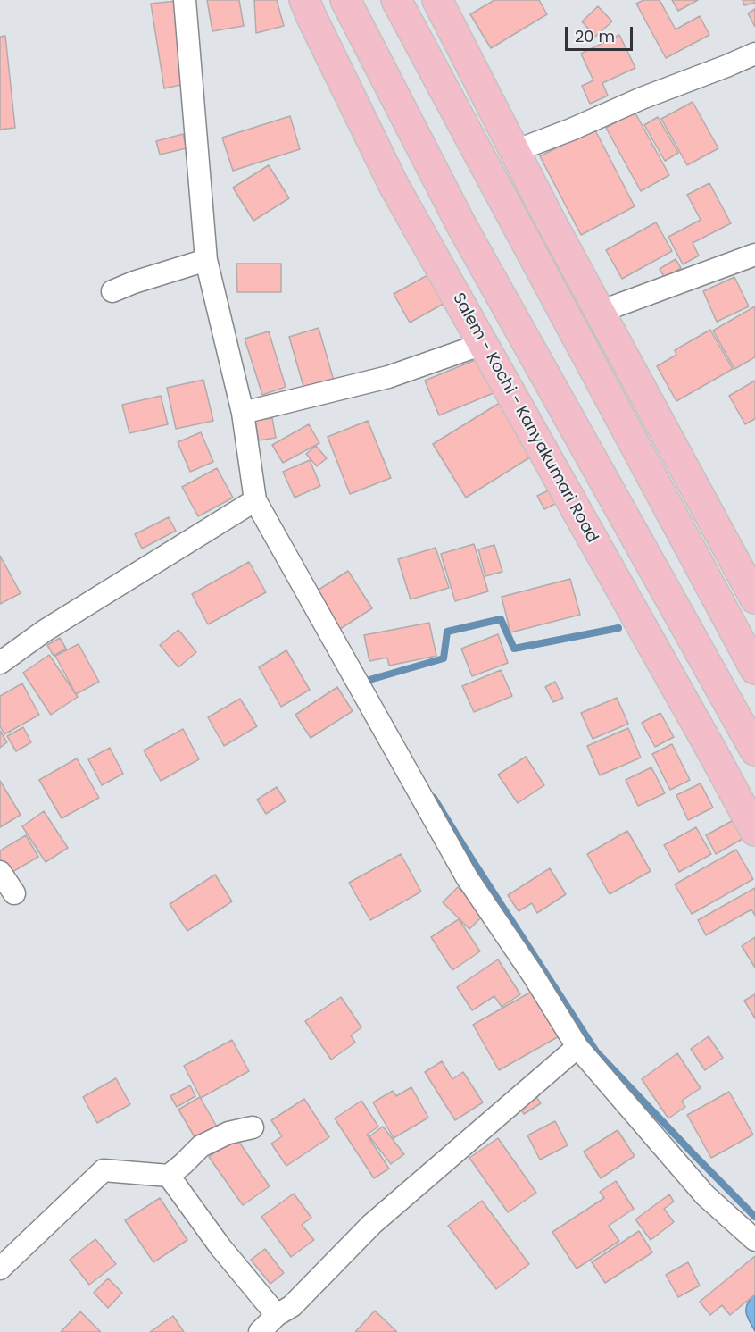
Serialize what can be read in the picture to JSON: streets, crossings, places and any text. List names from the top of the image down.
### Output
{
  "streets": {
    "highway": ["Salem - Kochi - Kanyakumari Road"]
  },
  "scale_bar": "20 m"
}
